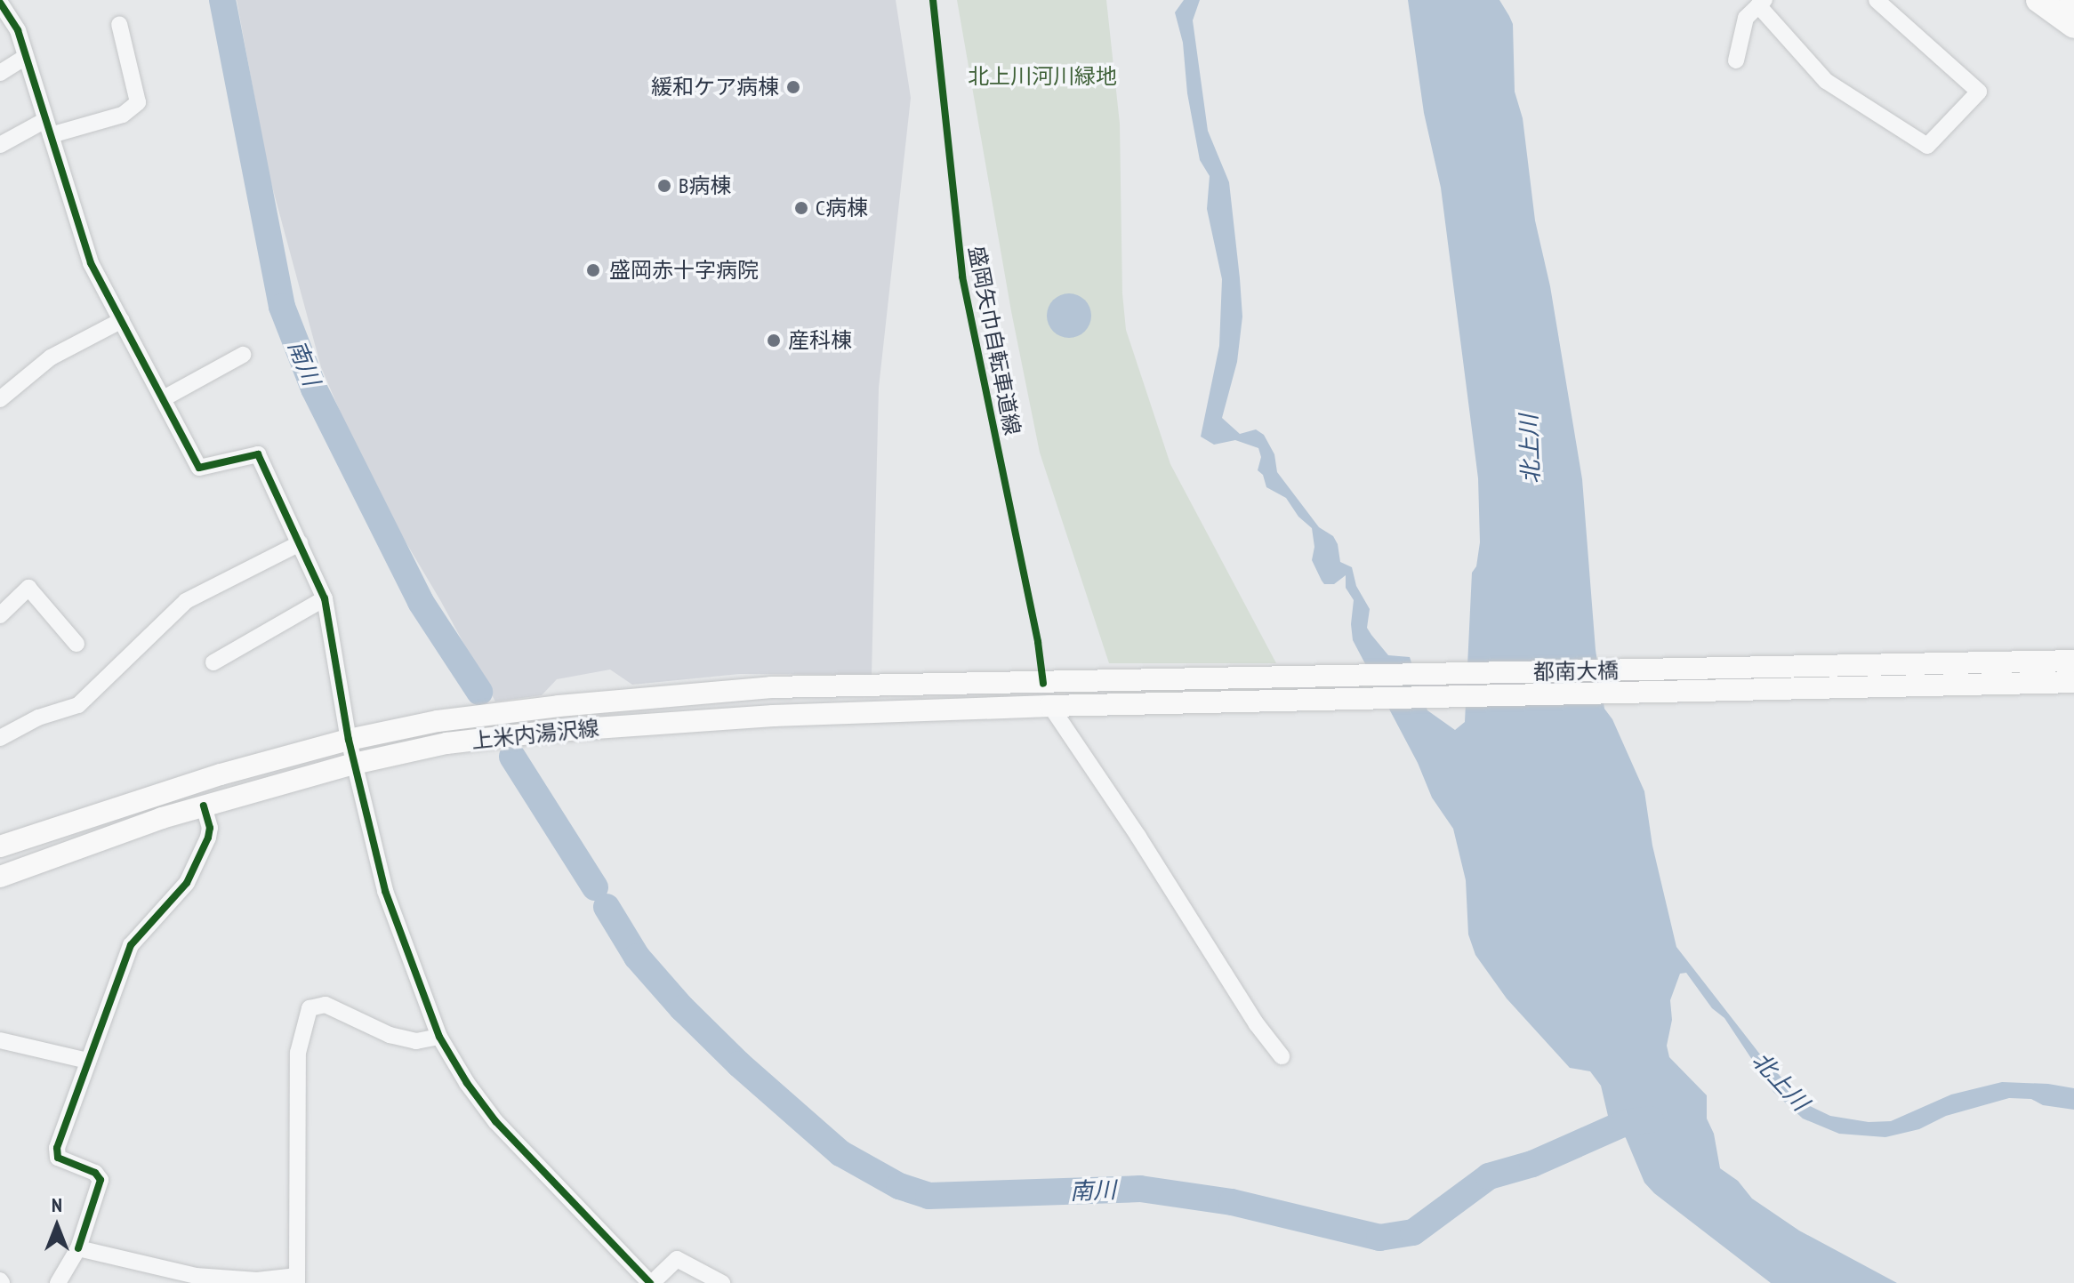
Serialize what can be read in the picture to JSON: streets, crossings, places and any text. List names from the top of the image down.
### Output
{
  "streets": {
    "main road": ["都南大橋", "上米内湯沢線"],
    "cycle path": ["盛岡矢巾自転車道線"]
  },
  "crossings": [
    ["都南大橋", "上米内湯沢線"]
  ],
  "water": ["南川", "北上川"],
  "parks": ["北上川河川緑地"],
  "places": [
    "緩和ケア病棟",
    "B病棟",
    "C病棟",
    "盛岡赤十字病院",
    "産科棟"
  ],
  "north": "top"
}
